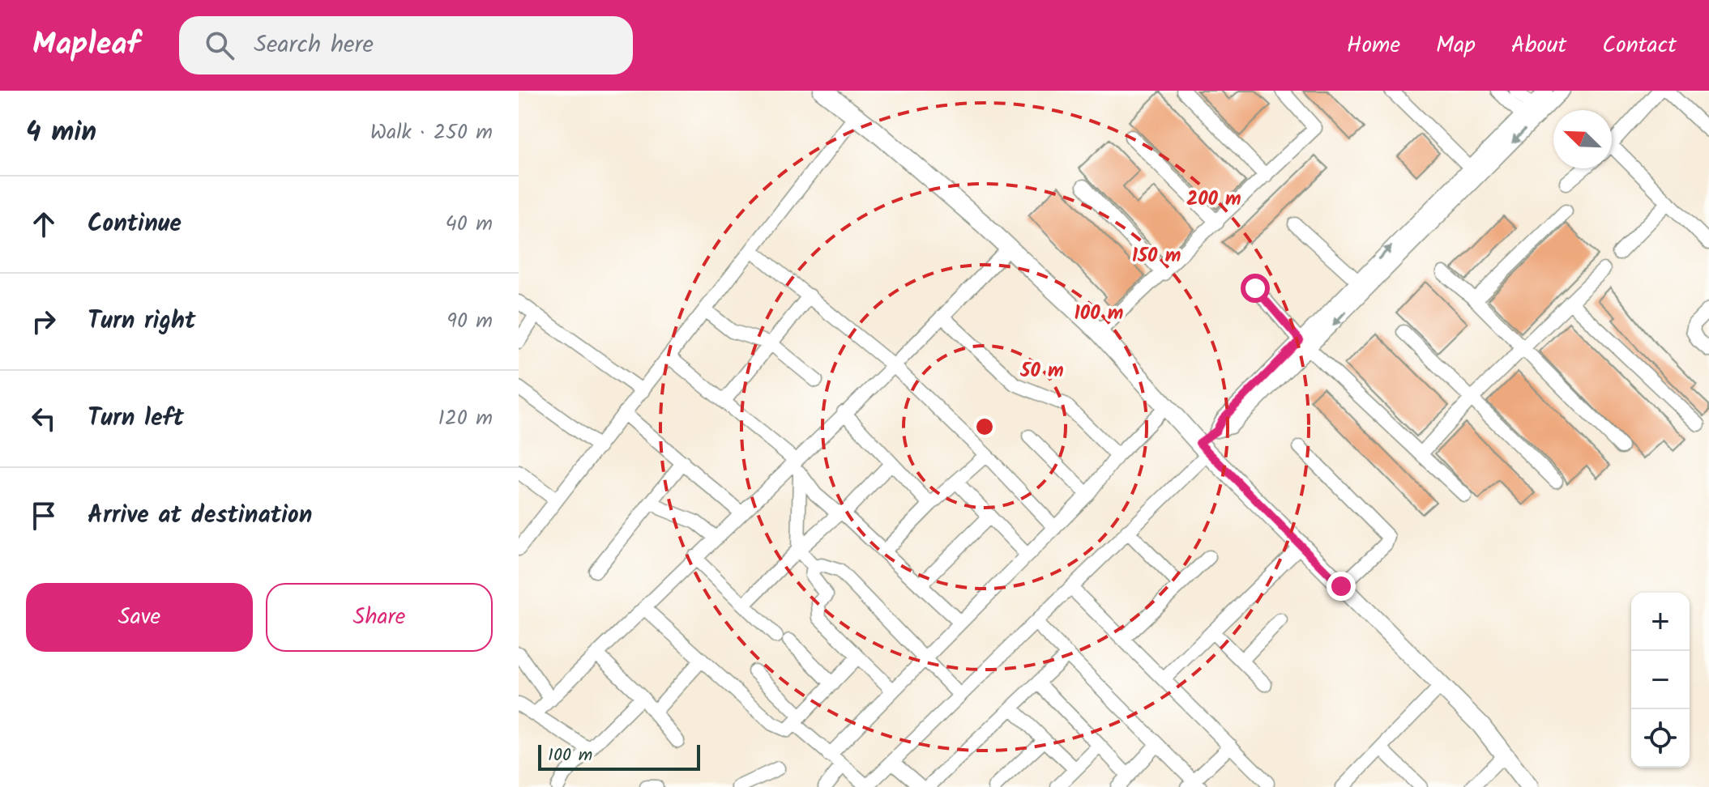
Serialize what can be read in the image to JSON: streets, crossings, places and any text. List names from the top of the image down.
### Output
{
  "scale_bar": "100 m",
  "north": "top left",
  "page": {
    "header": "Mapleaf",
    "search": "Search here",
    "nav": [
      "Home",
      "Map",
      "About",
      "Contact"
    ],
    "heading": ["4 min", "Walk · 250 m"],
    "list": [
      ["Continue", "40 m"],
      ["Turn right", "90 m"],
      ["Turn left", "120 m"],
      "Arrive at destination"
    ],
    "buttons": ["Save", "Share"],
    "map_buttons": ["+", "−"],
    "scale": "100 m"
  },
  "rings": [
    "200 m",
    "150 m",
    "100 m",
    "50 m"
  ]
}
